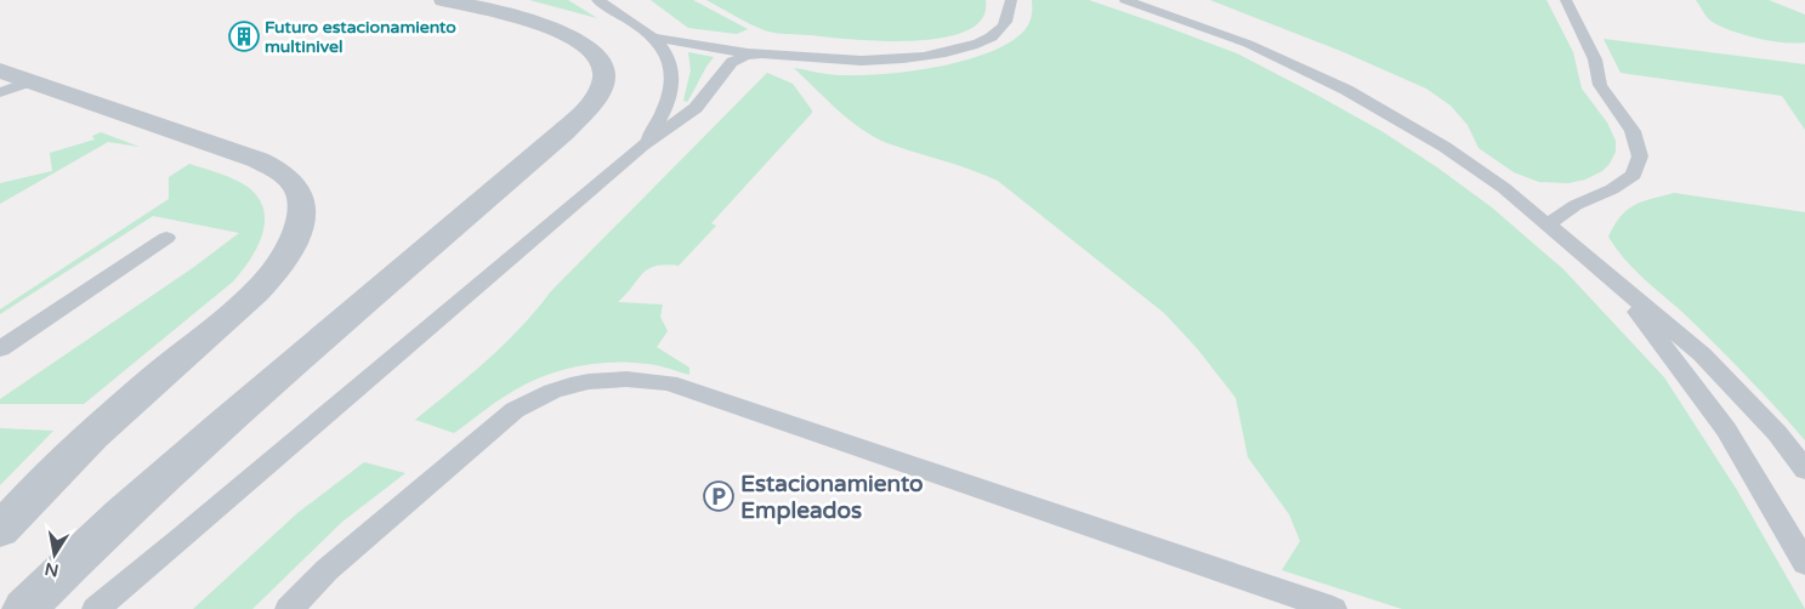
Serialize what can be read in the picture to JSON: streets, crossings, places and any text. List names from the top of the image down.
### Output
{
  "places": {
    "building": ["Futuro estacionamiento multinivel"],
    "parking": ["Estacionamiento Empleados"]
  },
  "north": "bottom"
}
